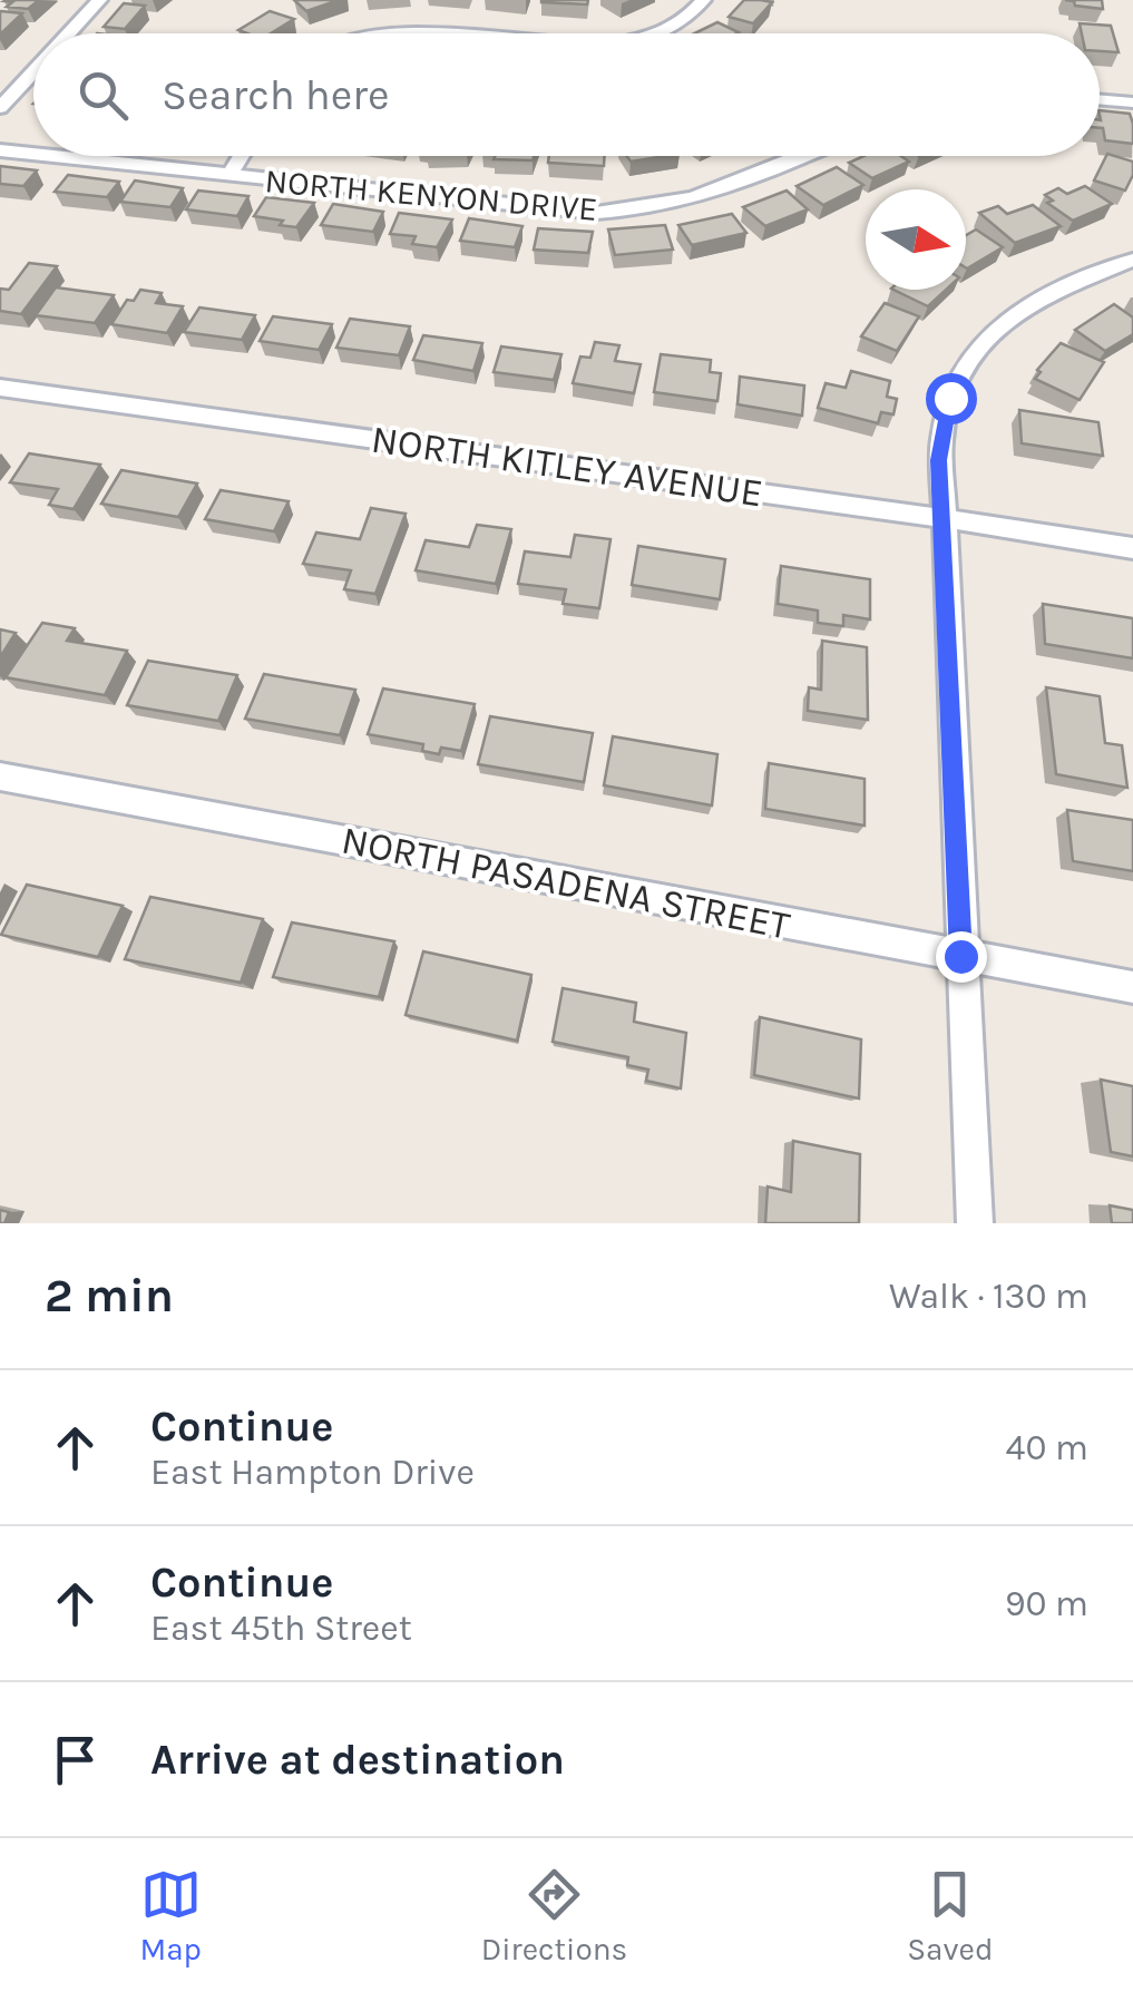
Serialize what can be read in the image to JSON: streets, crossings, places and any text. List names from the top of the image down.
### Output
{
  "streets": {
    "street": ["NORTH KENYON DRIVE", "NORTH KITLEY AVENUE", "NORTH PASADENA STREET"]
  },
  "north": "right",
  "page": {
    "search": "Search here",
    "heading": ["2 min", "Walk · 130 m"],
    "list": [
      ["Continue", "East Hampton Drive", "40 m"],
      ["Continue", "East 45th Street", "90 m"],
      "Arrive at destination"
    ],
    "nav": ["Map", "Directions", "Saved"]
  }
}
